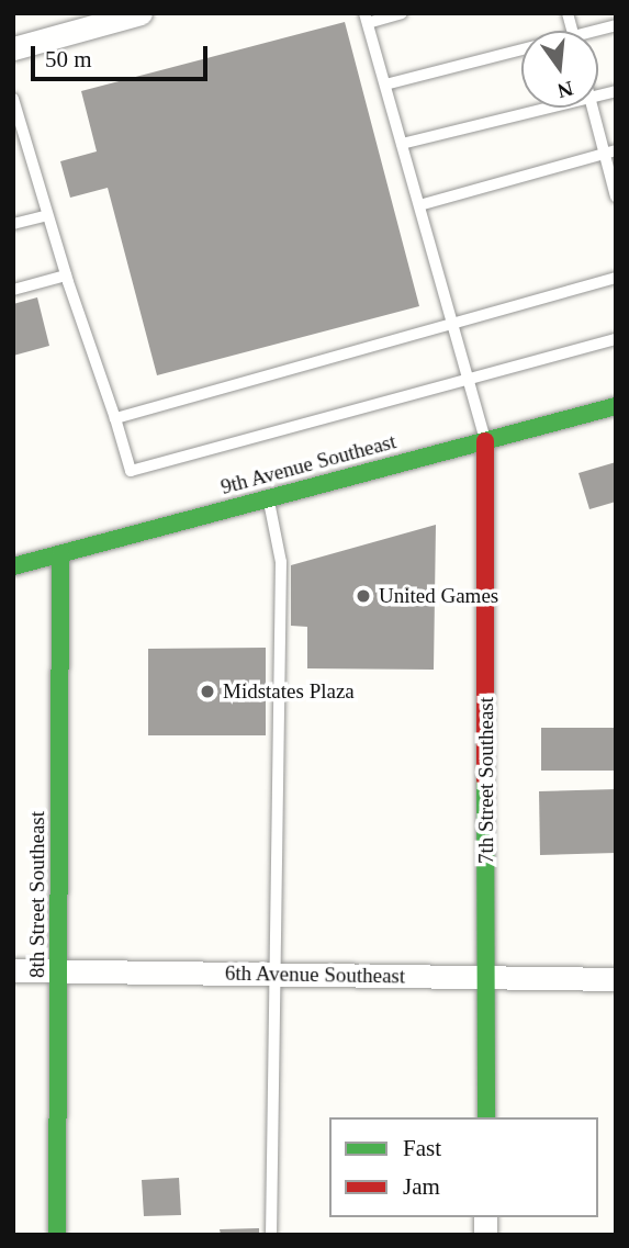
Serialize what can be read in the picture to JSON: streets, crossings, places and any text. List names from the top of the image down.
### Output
{
  "streets": {
    "street": [
      "9th Avenue Southeast",
      "7th Street Southeast",
      "8th Street Southeast",
      "6th Avenue Southeast"
    ]
  },
  "crossings": [
    ["9th Avenue Southeast", "7th Street Southeast"],
    ["9th Avenue Southeast", "8th Street Southeast"],
    ["7th Street Southeast", "6th Avenue Southeast"],
    ["8th Street Southeast", "6th Avenue Southeast"]
  ],
  "places": ["United Games", "Midstates Plaza"],
  "legend": ["Fast", "Jam"],
  "scale_bar": "50 m",
  "north": "bottom"
}
